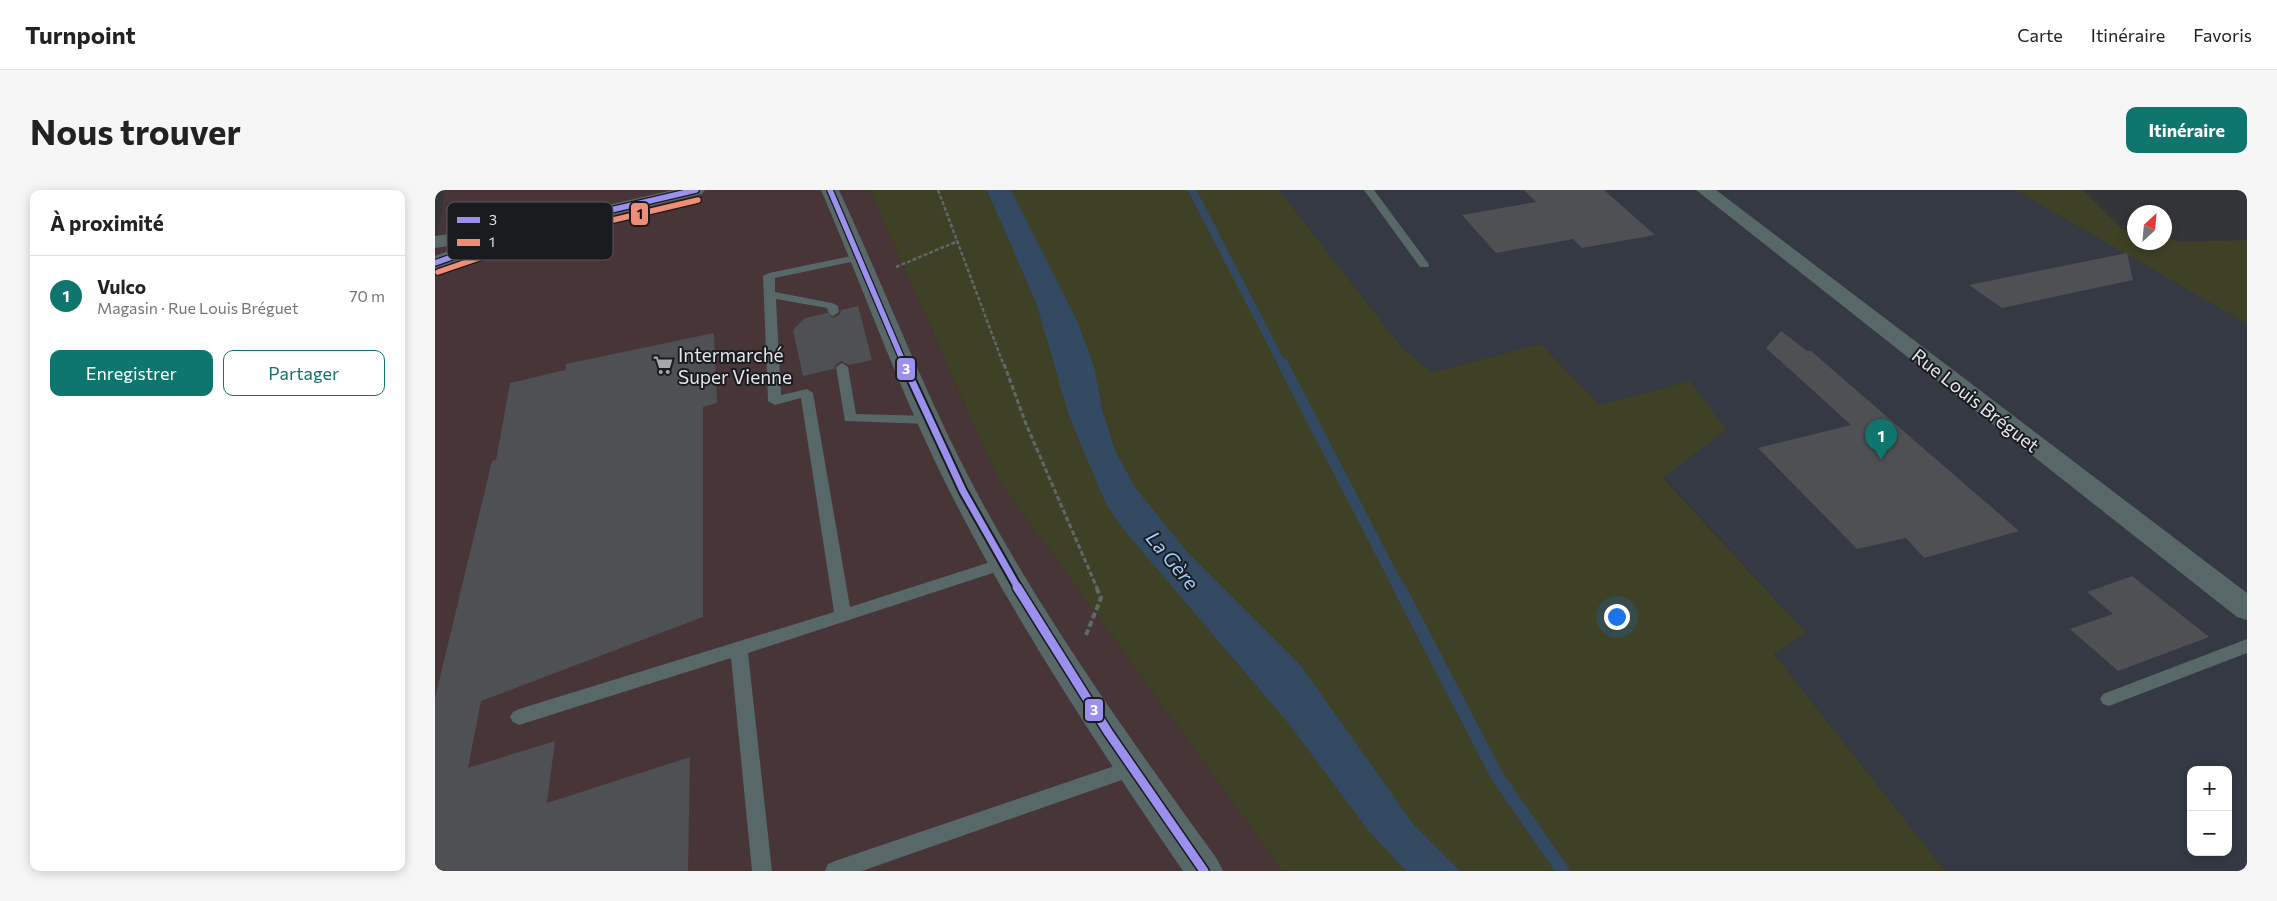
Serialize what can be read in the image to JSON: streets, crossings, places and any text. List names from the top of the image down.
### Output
{
  "streets": {
    "street": ["Rue Louis Bréguet"]
  },
  "water": ["La Gère"],
  "places": {
    "supermarket": ["Intermarché Super Vienne"]
  },
  "lines": ["transit line 3", "transit line 1"],
  "legend": ["3", "1"],
  "north": "top right",
  "page": {
    "header": "Turnpoint",
    "nav": ["Carte", "Itinéraire", "Favoris"],
    "buttons": [
      "Itinéraire",
      ["Enregistrer", "Partager"]
    ],
    "title": "Nous trouver",
    "heading": "À proximité",
    "list": [
      {
        "mark": "1",
        "name": "Vulco",
        "note": "Magasin · Rue Louis Bréguet",
        "value": "70 m"
      }
    ],
    "pins": "1",
    "map_buttons": ["+", "−"]
  }
}
